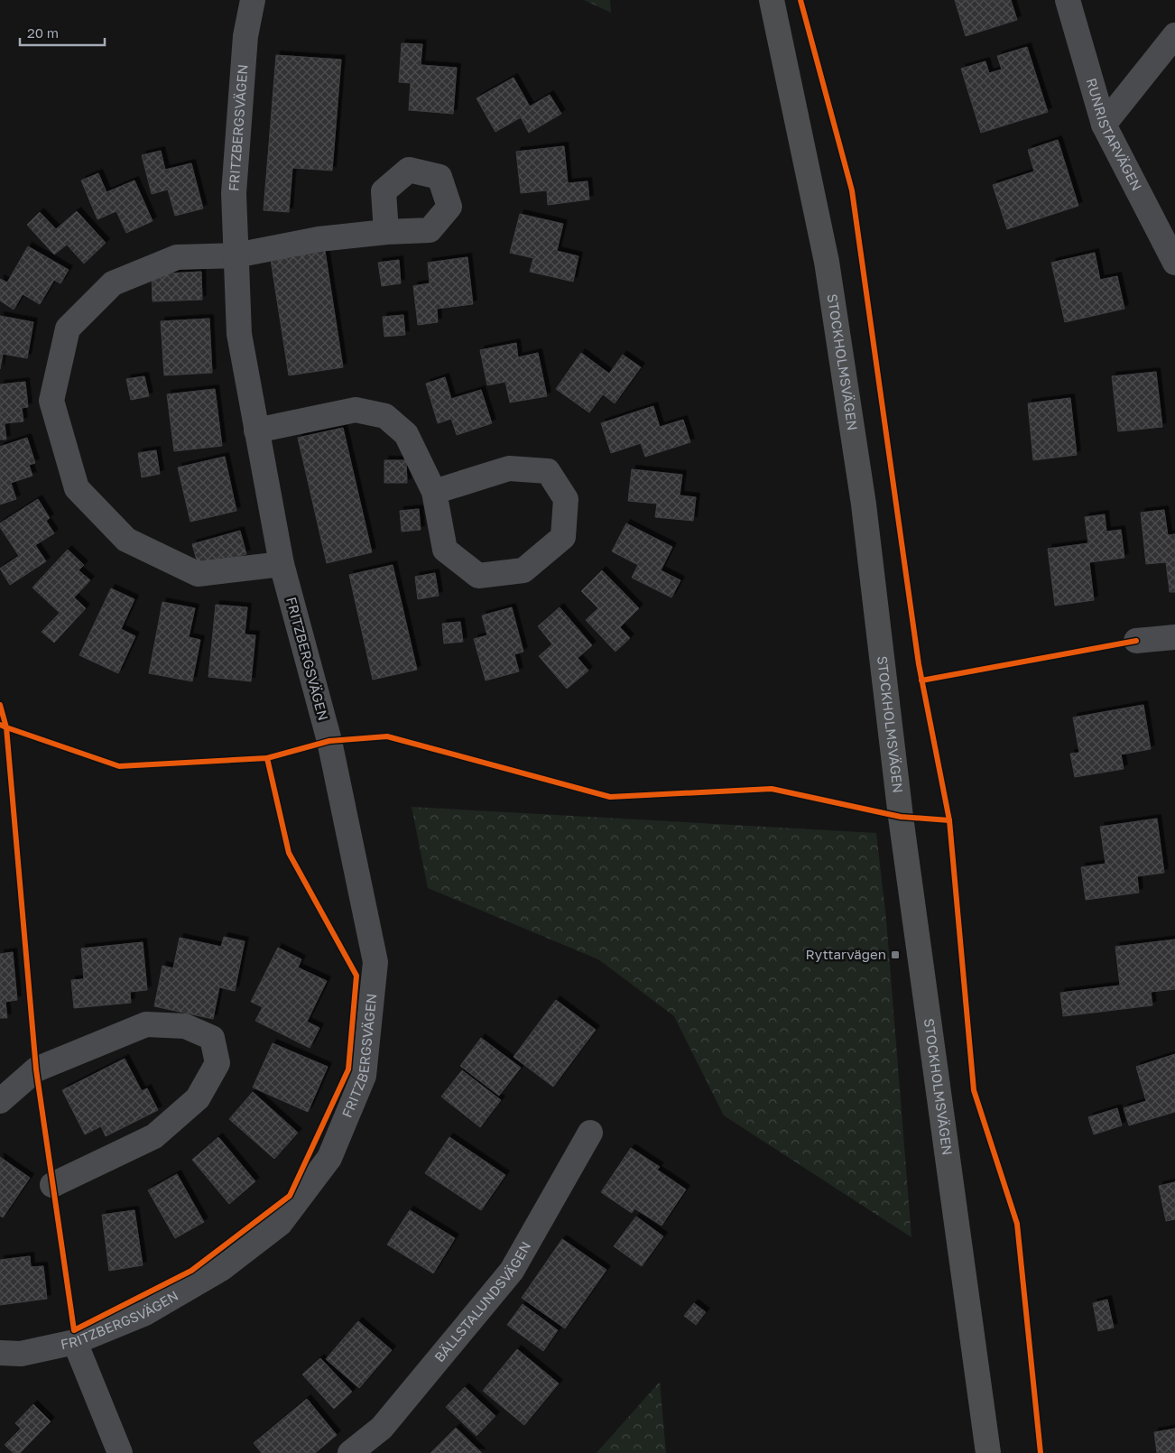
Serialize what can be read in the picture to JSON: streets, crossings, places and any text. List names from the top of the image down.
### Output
{
  "streets": {
    "main road": ["STOCKHOLMSVÄGEN"],
    "street": ["FRITZBERGSVÄGEN", "RUNRISTARVÄGEN", "BÄLLSTALUNDSVÄGEN"]
  },
  "places": {
    "transit": ["Ryttarvägen"]
  },
  "scale_bar": "20 m"
}
